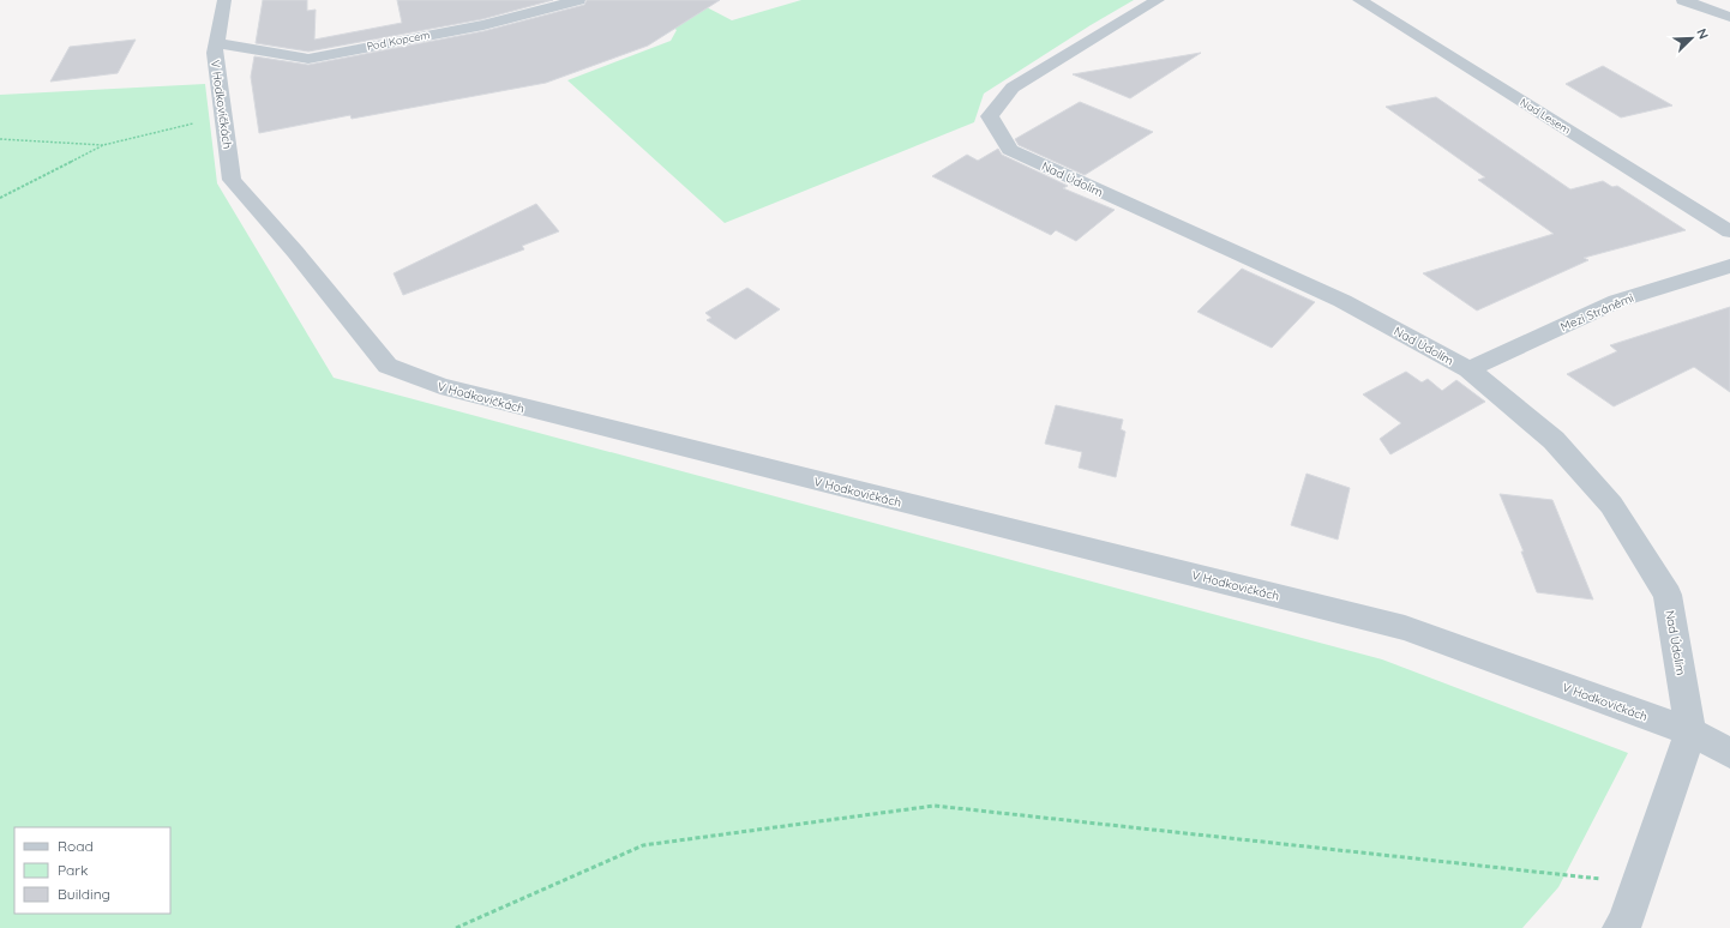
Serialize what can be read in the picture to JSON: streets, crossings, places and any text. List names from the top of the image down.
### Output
{
  "streets": {
    "street": [
      "Pod Kopcem",
      "V Hodkovičkách",
      "Nad Lesem",
      "Nad Údolím",
      "Mezi Stráněmi"
    ]
  },
  "crossings": [
    ["Pod Kopcem", "V Hodkovičkách"],
    ["V Hodkovičkách", "Nad Údolím"],
    ["Nad Údolím", "Mezi Stráněmi"]
  ],
  "legend": ["Road", "Park", "Building"],
  "north": "top right"
}
